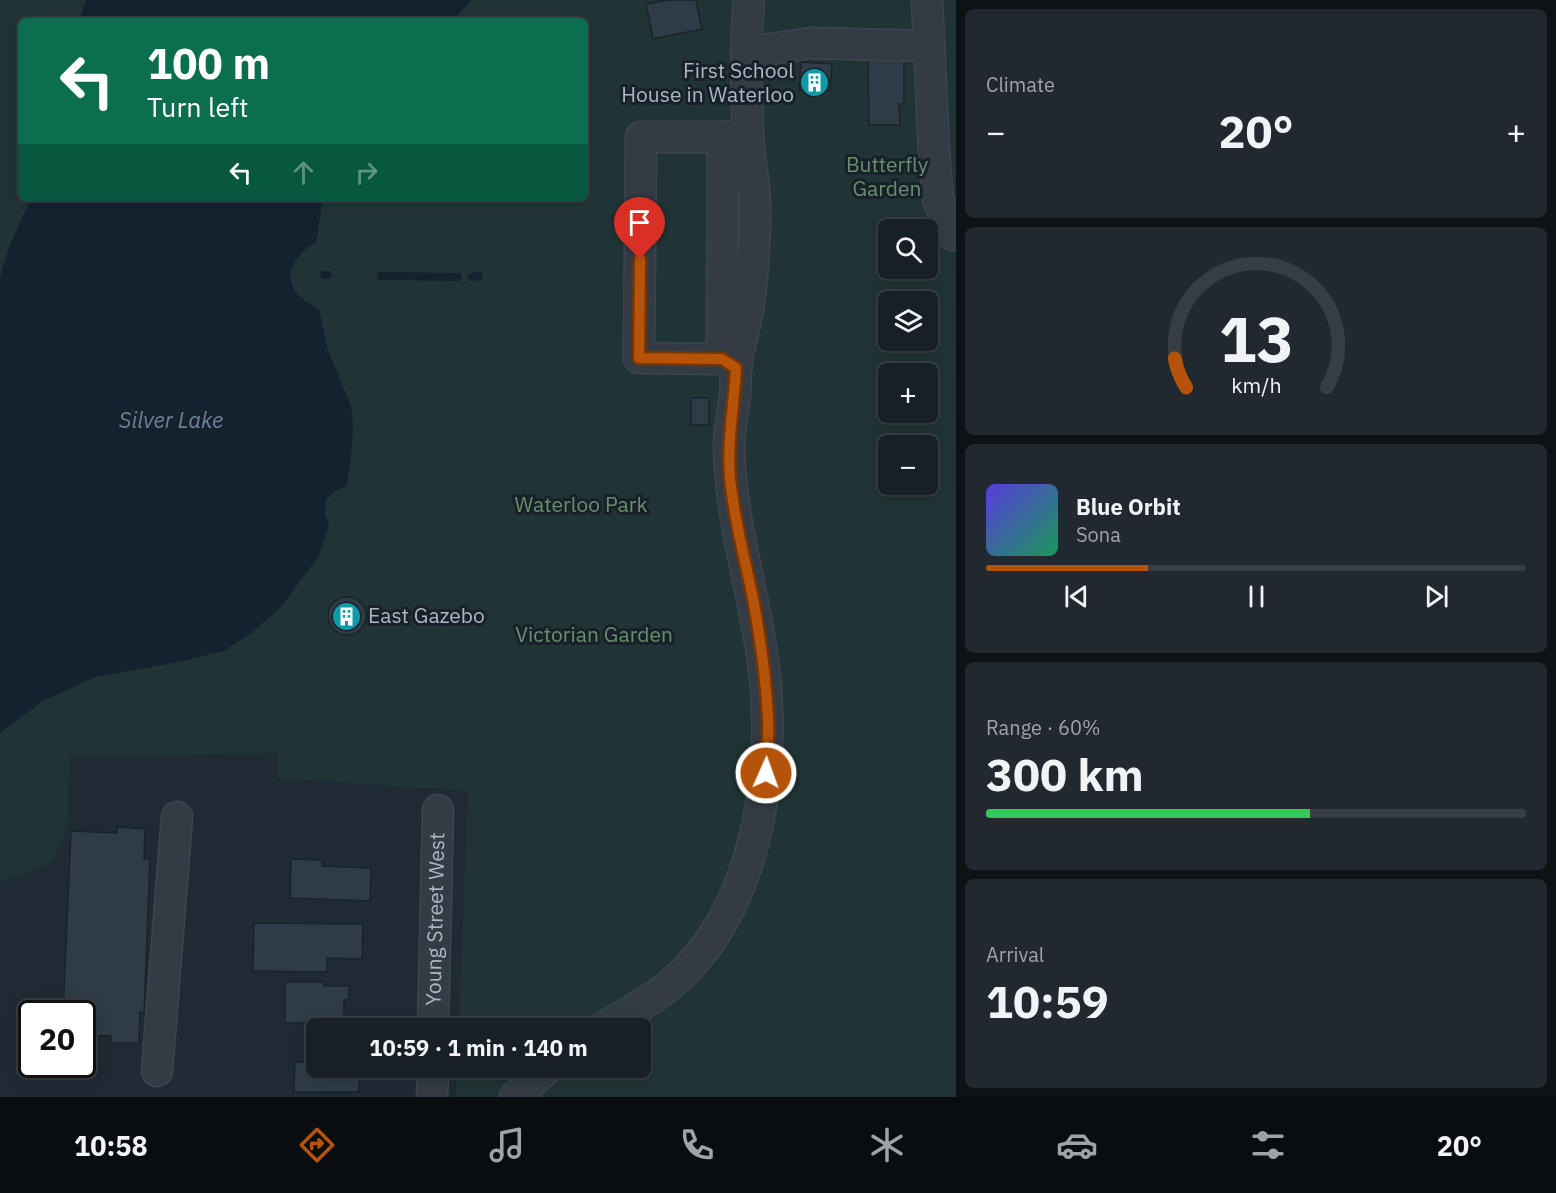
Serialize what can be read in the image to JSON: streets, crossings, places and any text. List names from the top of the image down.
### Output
{
  "streets": {
    "street": ["Young Street West"]
  },
  "water": ["Silver Lake"],
  "parks": ["Butterfly Garden", "Waterloo Park", "Victorian Garden"],
  "places": {
    "building": ["First School House in Waterloo", "East Gazebo"]
  },
  "page": {
    "tile": [
      "Climate",
      ["Range · 60%", "300 km"],
      ["Arrival", "10:59"]
    ],
    "turn": ["100 m", "Turn left"],
    "heat": ["−", "20°", "+"],
    "map_buttons": ["+", "−"],
    "song": ["Blue Orbit", "Sona"],
    "limit": "20",
    "trip": "10:59 · 1 min · 140 m",
    "tabs": ["10:58", "20°"],
    "gauge": ["13", "km/h"]
  }
}
